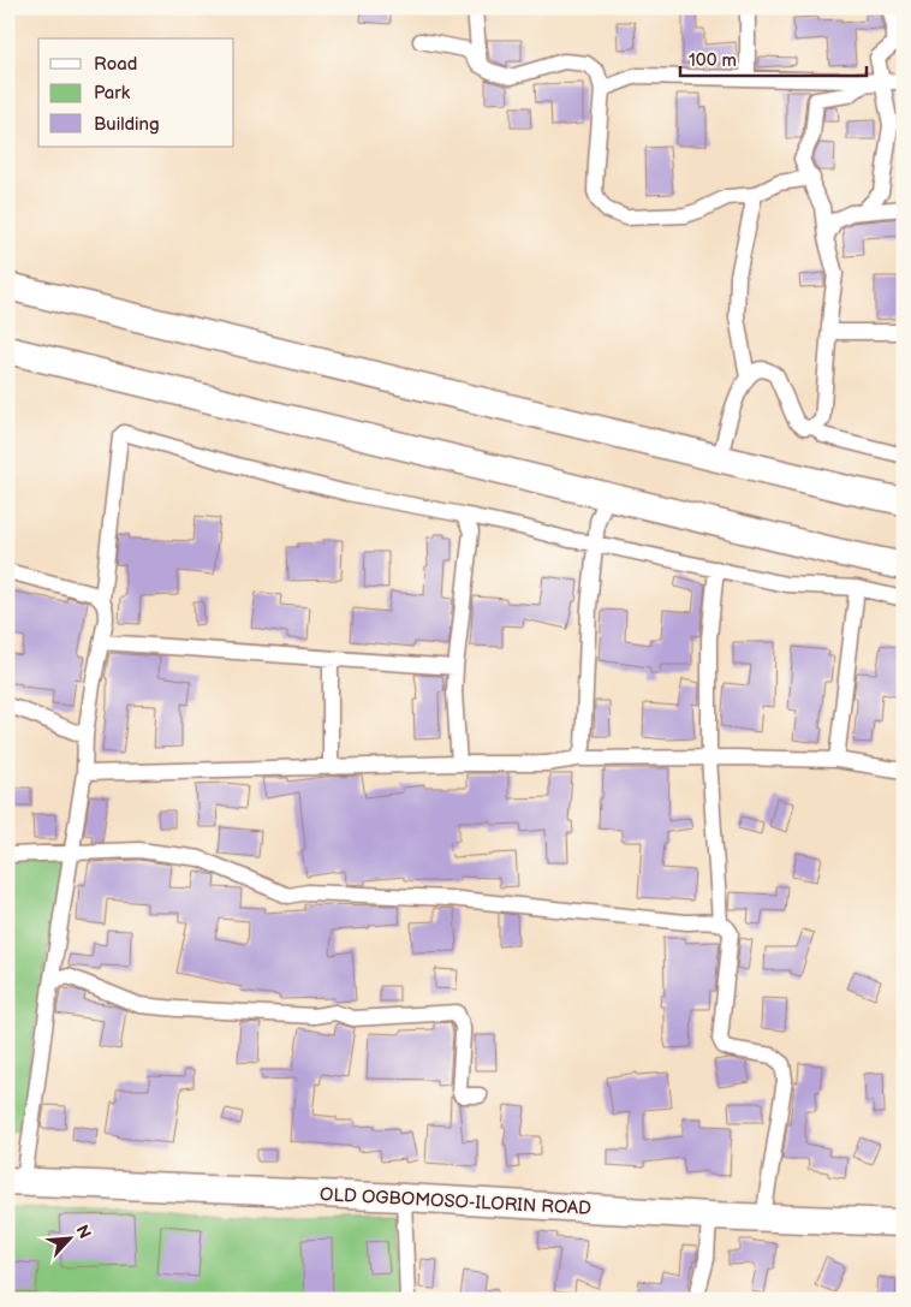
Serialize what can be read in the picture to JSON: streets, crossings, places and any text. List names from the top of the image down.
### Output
{
  "streets": {
    "highway": ["OLD OGBOMOSO-ILORIN ROAD"]
  },
  "legend": ["Road", "Park", "Building"],
  "scale_bar": "100 m",
  "north": "top right"
}
